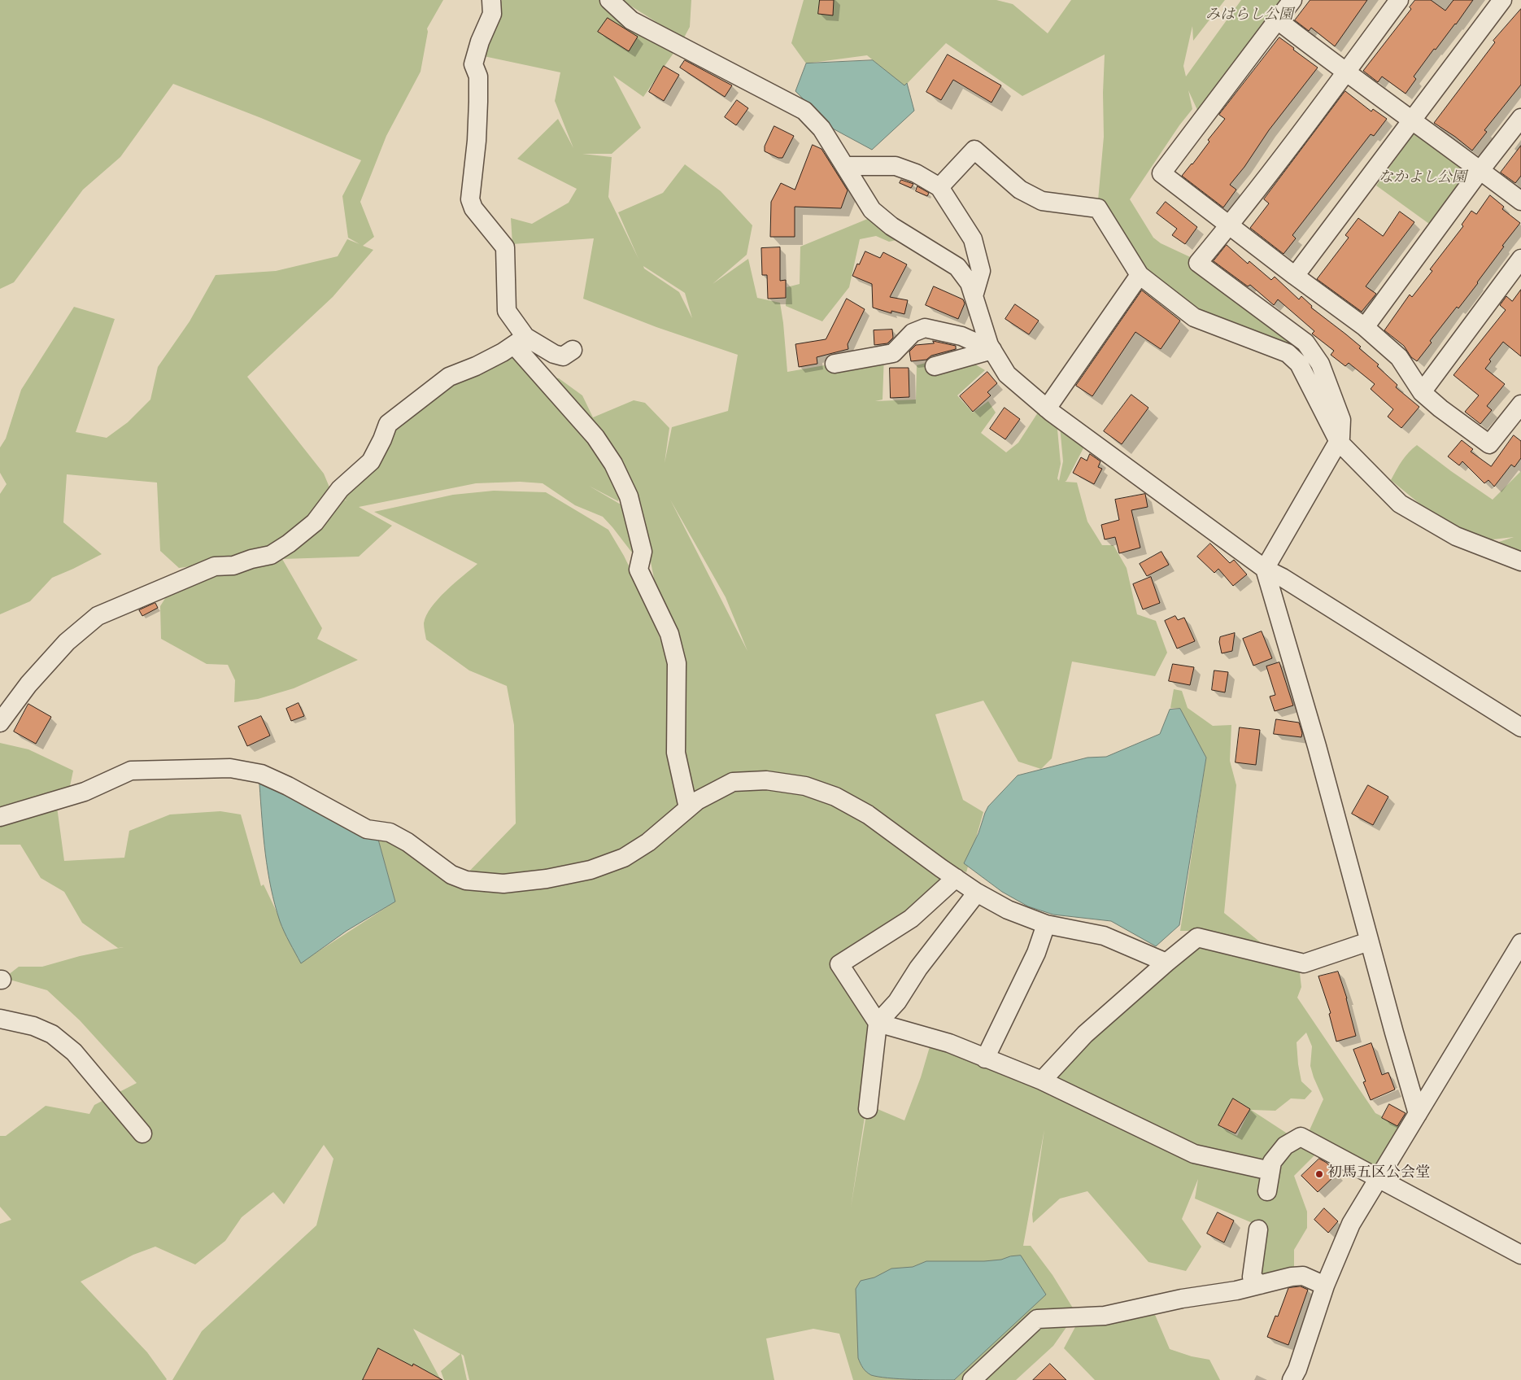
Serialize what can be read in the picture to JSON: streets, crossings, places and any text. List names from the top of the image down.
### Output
{
  "parks": ["みはらし公園", "なかよし公園"],
  "places": ["初馬五区公会堂"]
}
